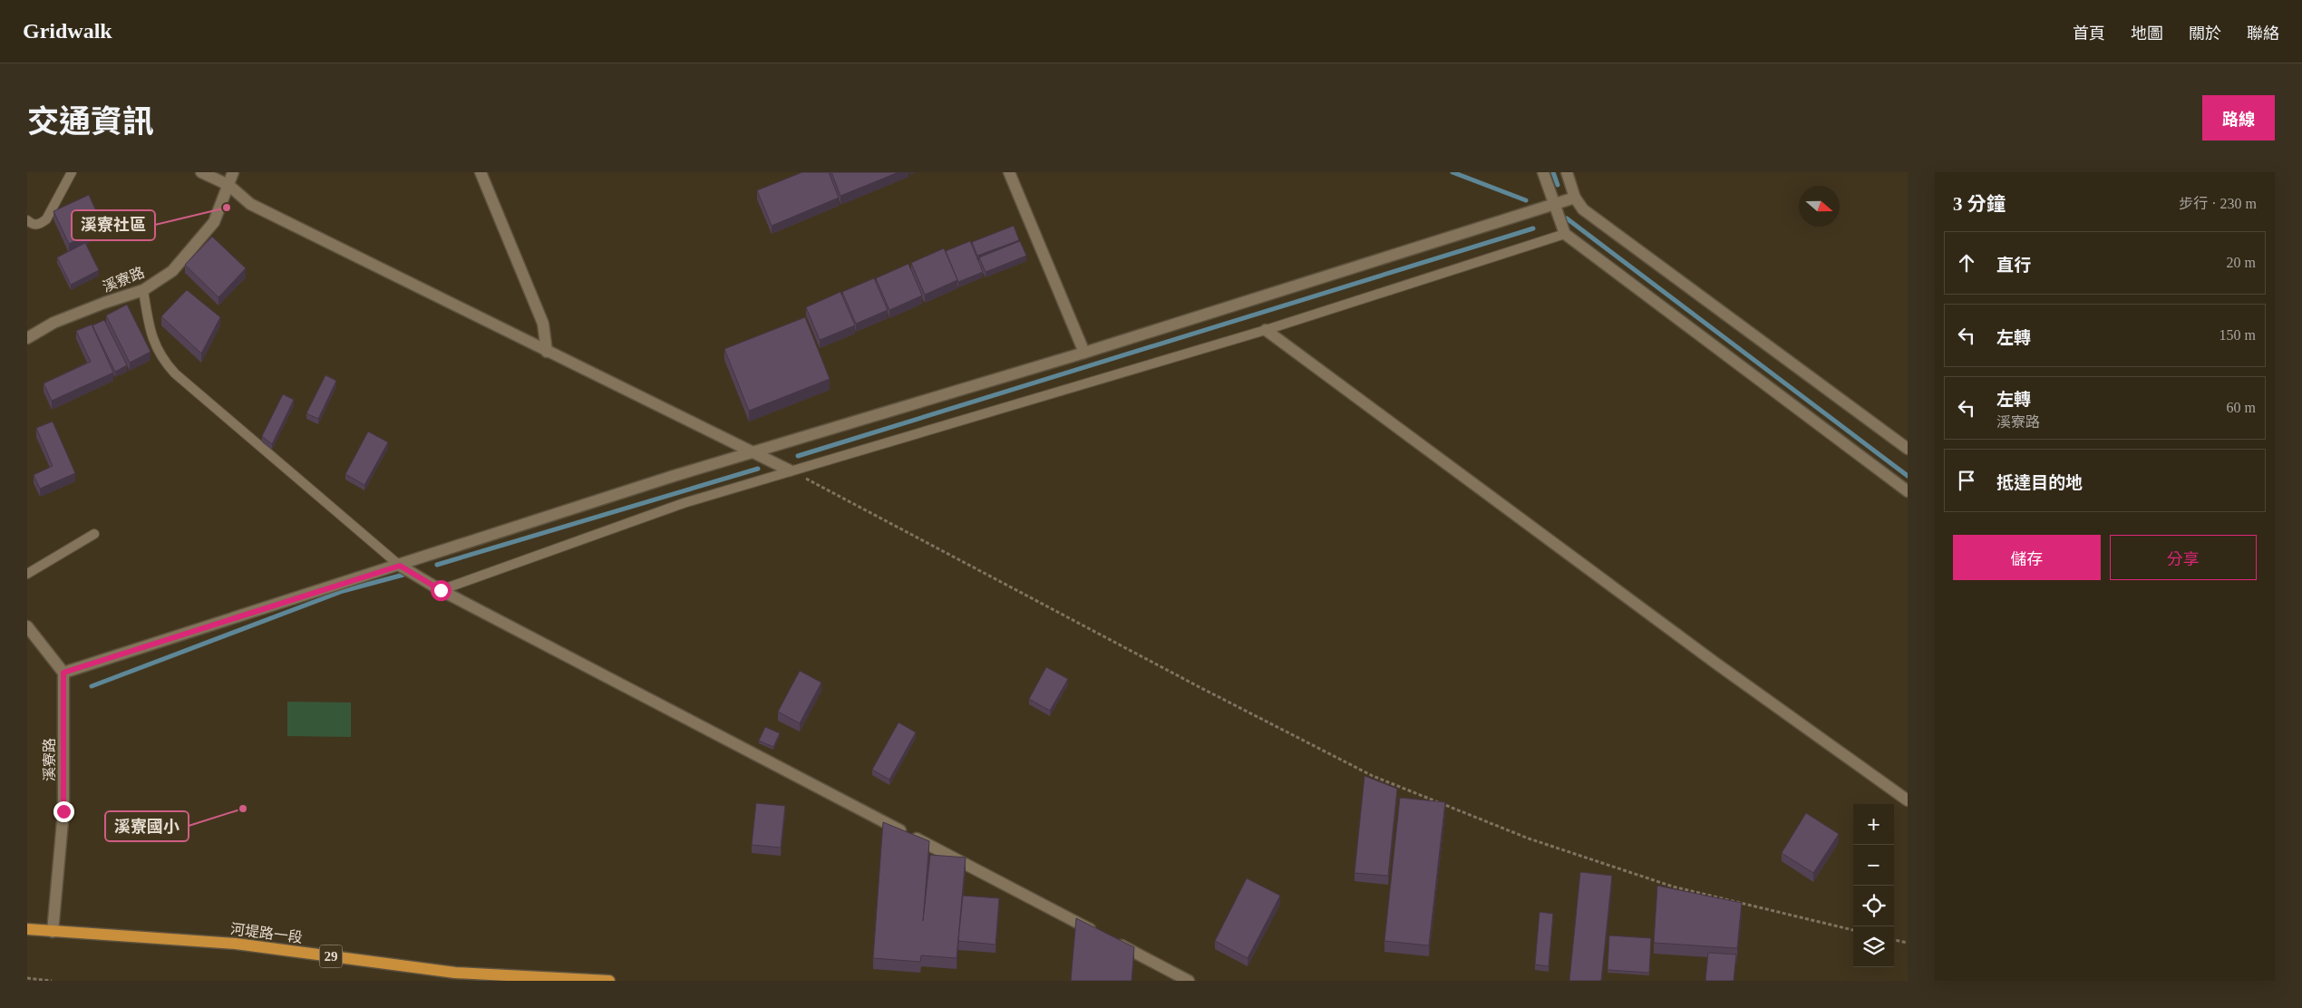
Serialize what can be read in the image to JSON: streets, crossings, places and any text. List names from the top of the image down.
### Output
{
  "streets": {
    "main road": ["河堤路一段", "29"],
    "street": ["溪寮路"]
  },
  "crossings": [
    ["溪寮路", "河堤路一段"]
  ],
  "places": ["溪寮社區", "溪寮國小"],
  "north": "right",
  "page": {
    "header": "Gridwalk",
    "nav": [
      "首頁",
      "地圖",
      "關於",
      "聯絡"
    ],
    "title": "交通資訊",
    "buttons": [
      "路線",
      ["儲存", "分享"]
    ],
    "heading": ["3 分鐘", "步行 · 230 m"],
    "list": [
      ["直行", "20 m"],
      ["左轉", "150 m"],
      ["左轉", "溪寮路", "60 m"],
      "抵達目的地"
    ],
    "map_buttons": ["+", "−"]
  }
}
